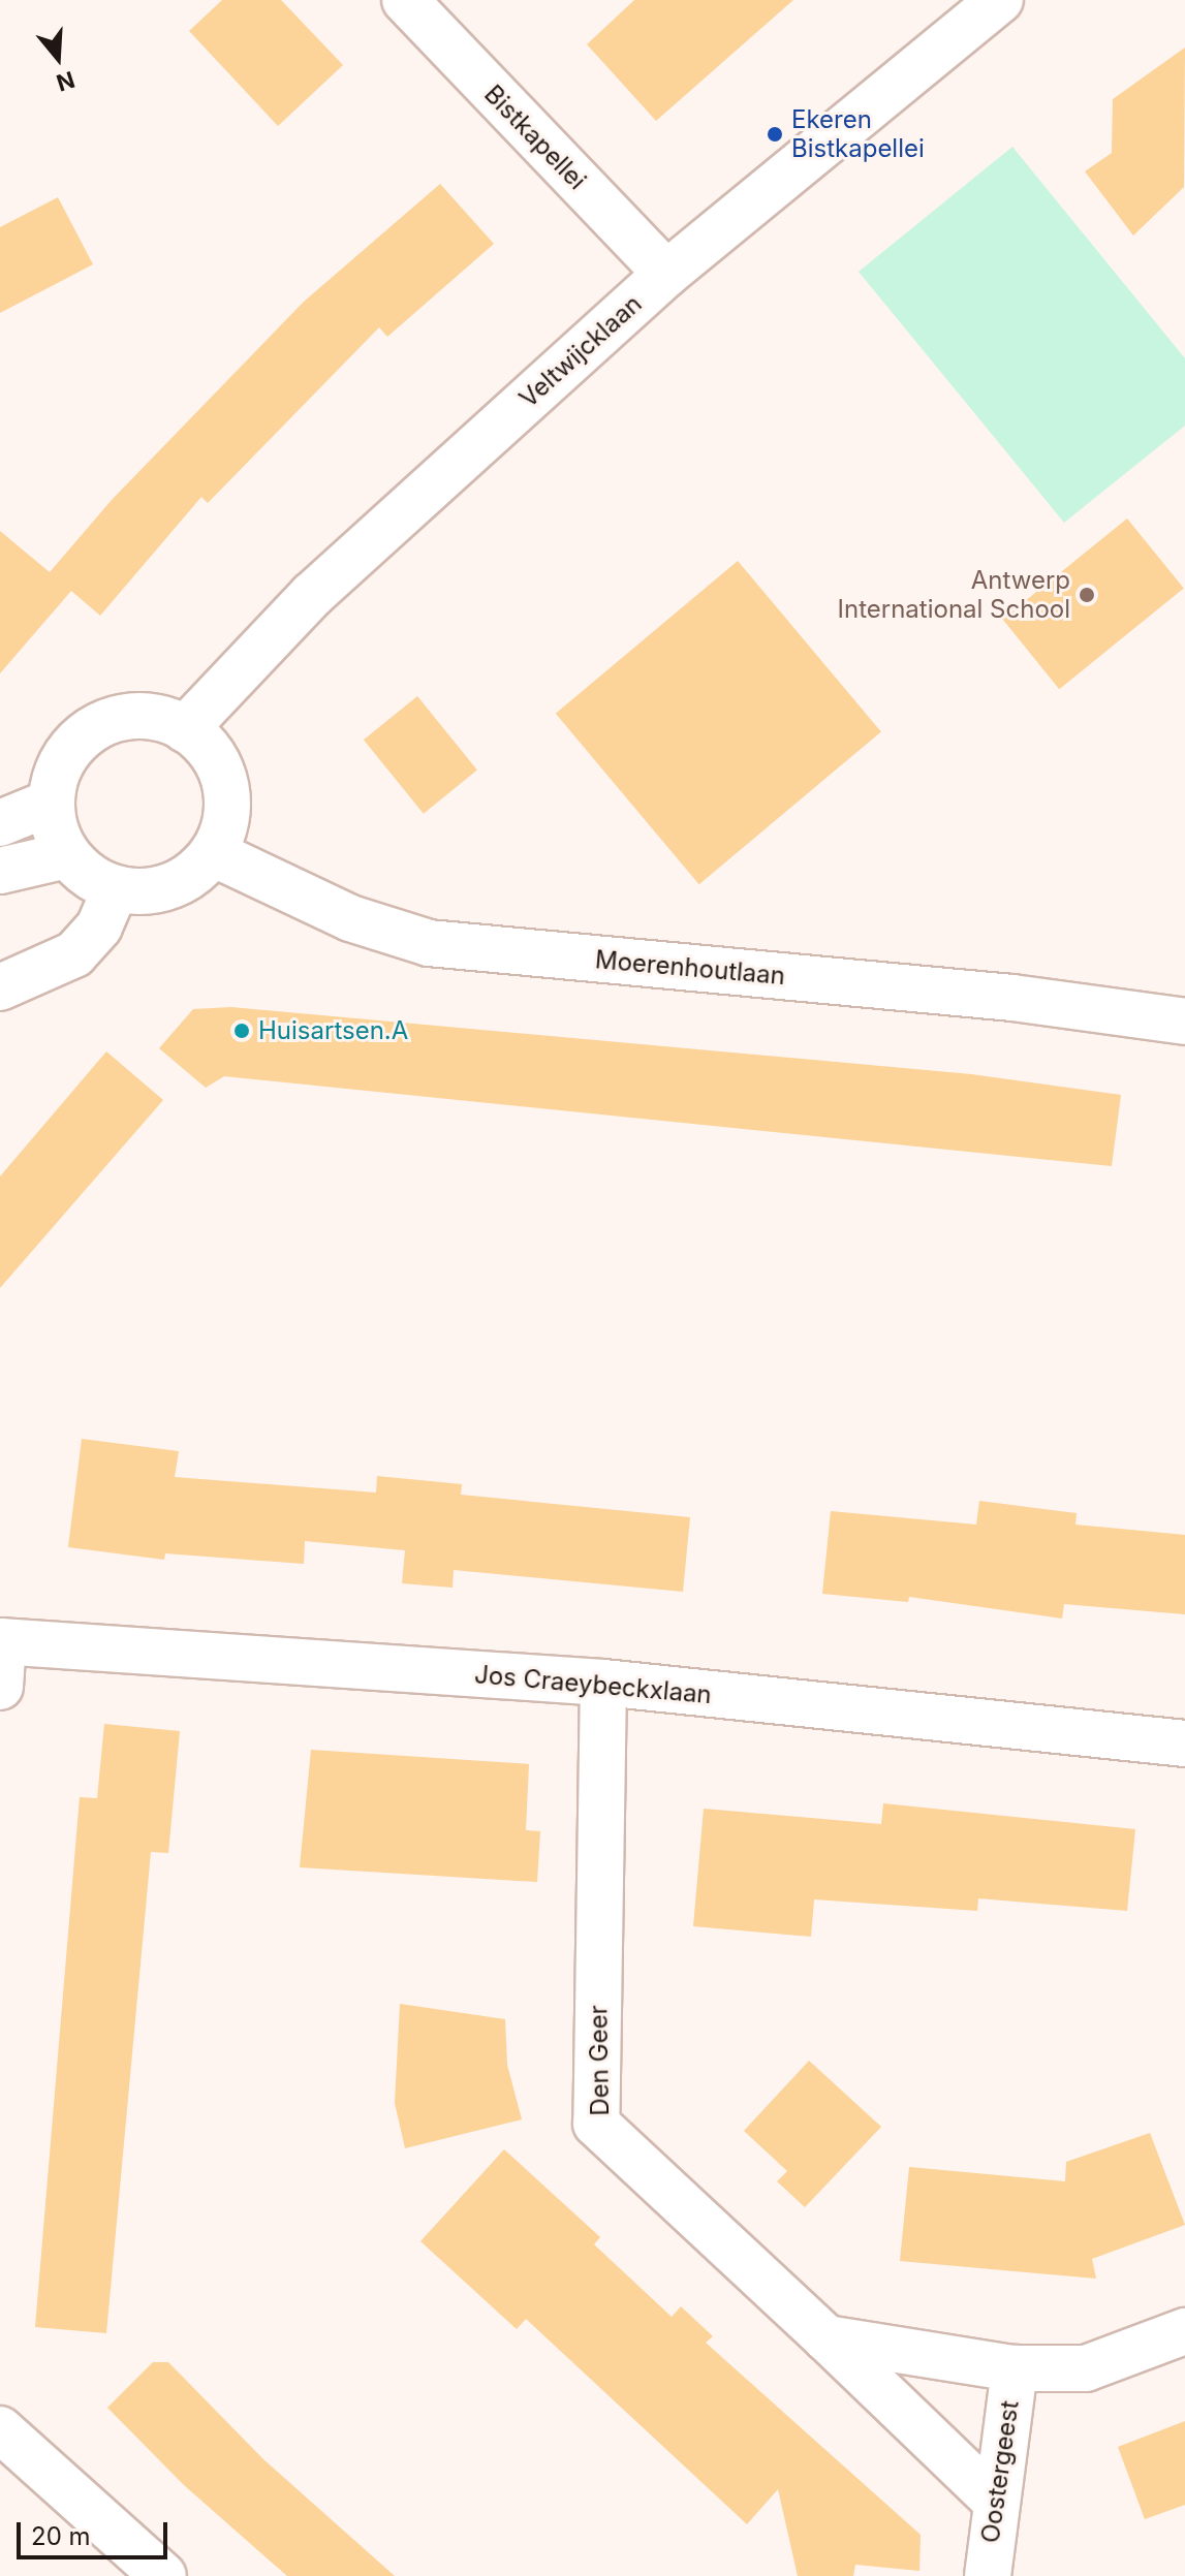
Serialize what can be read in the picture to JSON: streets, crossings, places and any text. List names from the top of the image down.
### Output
{
  "streets": {
    "street": [
      "Bistkapellei",
      "Veltwijcklaan",
      "Moerenhoutlaan",
      "Jos Craeybeckxlaan",
      "Den Geer",
      "Oostergeest"
    ]
  },
  "crossings": [
    ["Bistkapellei", "Veltwijcklaan"],
    ["Veltwijcklaan", "Moerenhoutlaan"],
    ["Jos Craeybeckxlaan", "Den Geer"],
    ["Den Geer", "Oostergeest"]
  ],
  "places": ["Ekeren Bistkapellei", "Antwerp International School", "Huisartsen.A"],
  "scale_bar": "20 m",
  "north": "bottom"
}
